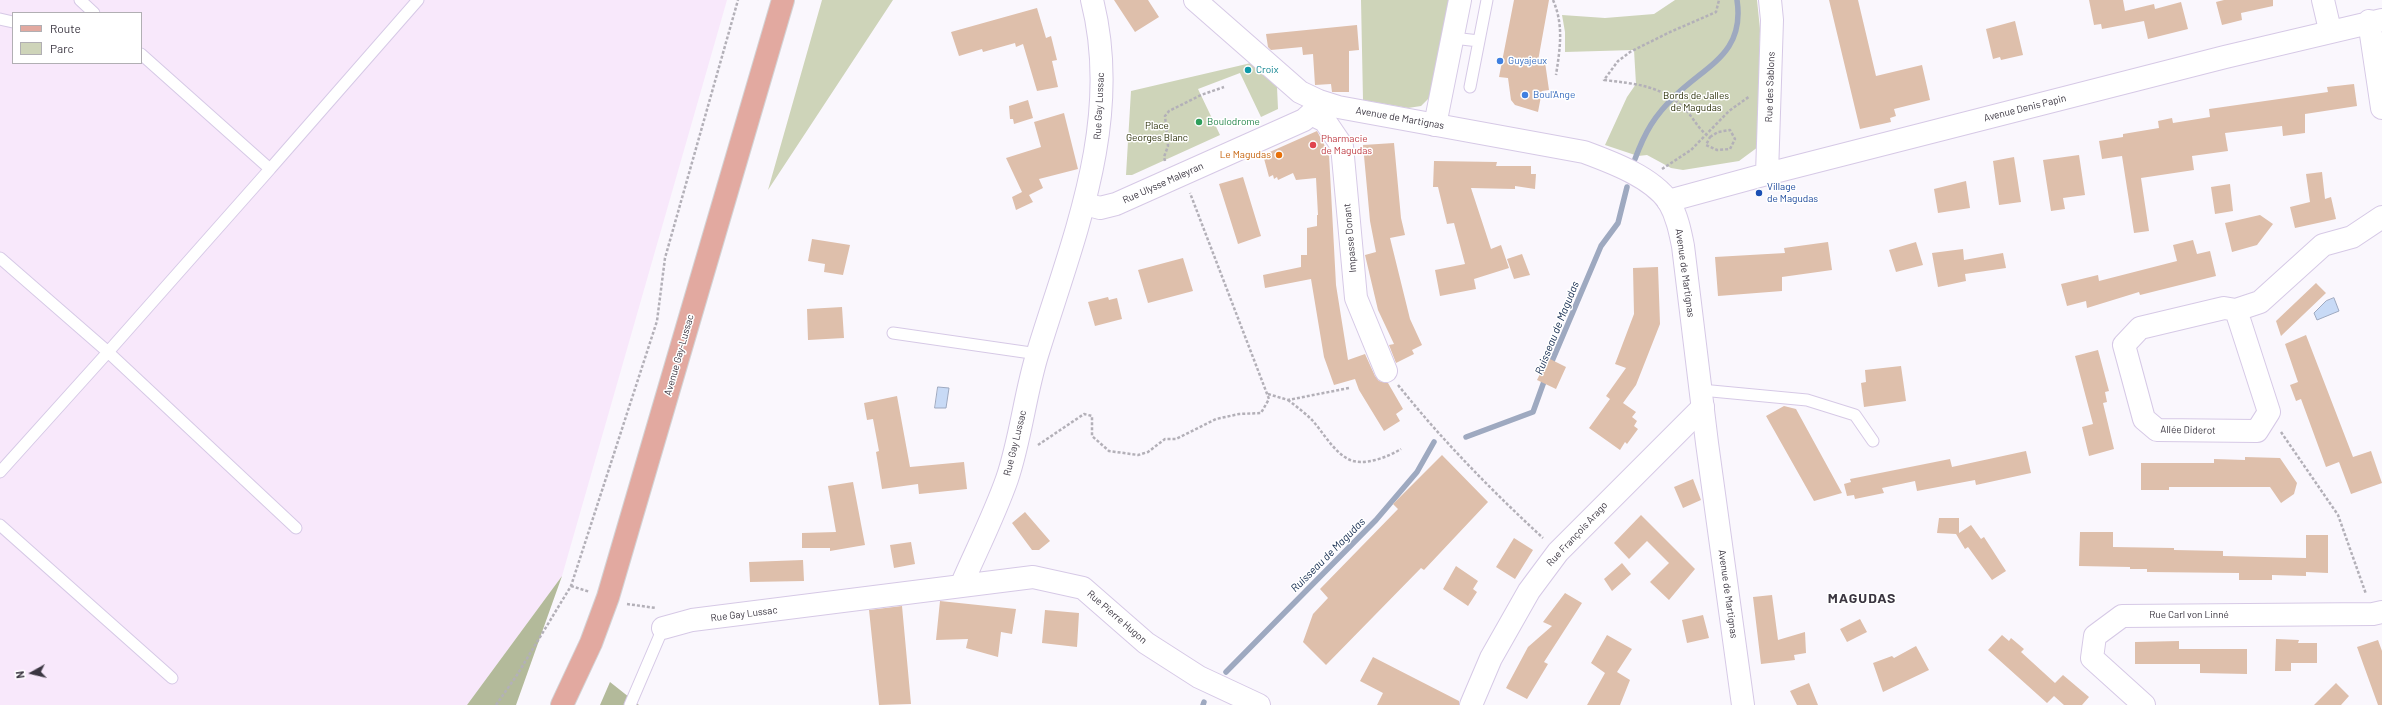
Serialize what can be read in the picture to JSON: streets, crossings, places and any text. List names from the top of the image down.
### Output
{
  "streets": {
    "main road": ["Avenue Gay-Lussac"],
    "street": [
      "Rue des Sablons",
      "Rue Gay Lussac",
      "Avenue Denis Papin",
      "Avenue de Martignas",
      "Rue Ulysse Maleyran",
      "Impasse Donant",
      "Allée Diderot",
      "Rue François Arago",
      "Rue Carl von Linné",
      "Rue Pierre Hugon"
    ]
  },
  "crossings": [
    ["Rue des Sablons", "Avenue Denis Papin"],
    ["Rue Gay Lussac", "Rue Ulysse Maleyran"],
    ["Rue Gay Lussac", "Rue Pierre Hugon"],
    ["Avenue Denis Papin", "Avenue de Martignas"],
    ["Avenue de Martignas", "Rue Ulysse Maleyran"],
    ["Avenue de Martignas", "Impasse Donant"],
    ["Avenue de Martignas", "Rue François Arago"],
    ["Rue Ulysse Maleyran", "Impasse Donant"]
  ],
  "districts": ["MAGUDAS"],
  "water": ["Ruisseau de Magudas"],
  "parks": ["Bords de Jalles de Magudas", "Place Georges Blanc"],
  "places": [
    "Guyajeux",
    "Croix",
    "Boul'Ange",
    "Boulodrome",
    "Pharmacie de Magudas",
    "Le Magudas",
    "Village de Magudas"
  ],
  "legend": ["Route", "Parc"],
  "north": "left"
}
